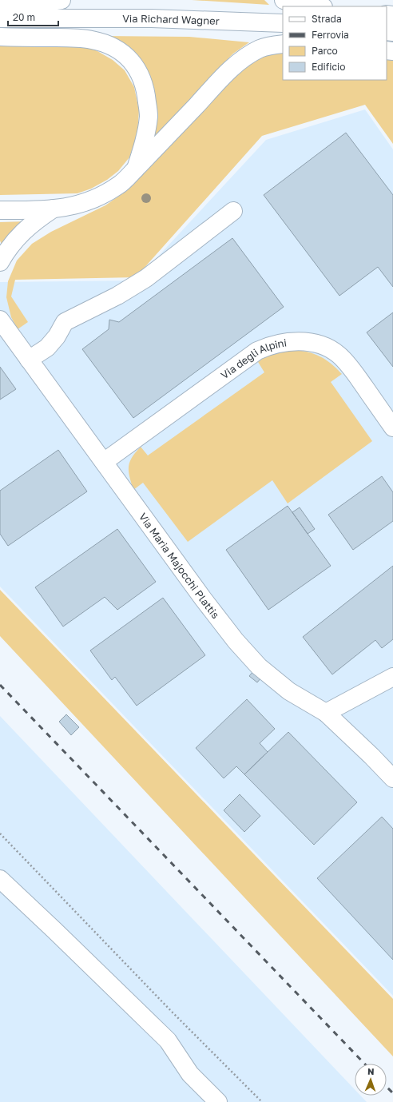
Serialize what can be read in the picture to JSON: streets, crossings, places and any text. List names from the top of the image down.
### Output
{
  "streets": {
    "street": ["Via Richard Wagner", "Via degli Alpini", "Via Maria Majocchi Plattis"]
  },
  "crossings": [
    ["Via degli Alpini", "Via Maria Majocchi Plattis"]
  ],
  "legend": [
    "Strada",
    "Ferrovia",
    "Parco",
    "Edificio"
  ],
  "scale_bar": "20 m",
  "north": "top"
}
